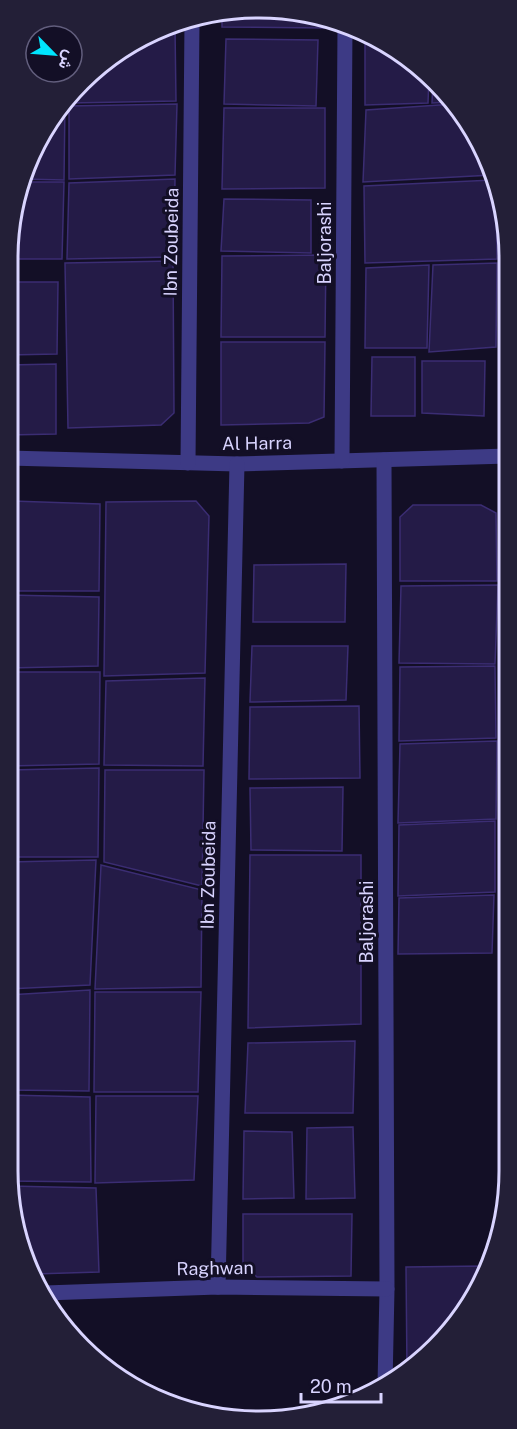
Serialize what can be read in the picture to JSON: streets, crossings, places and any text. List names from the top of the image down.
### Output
{
  "streets": {
    "street": [
      "Ibn Zoubeida",
      "Baljorashi",
      "Al Harra",
      "Raghwan"
    ]
  },
  "crossings": [
    ["Ibn Zoubeida", "Al Harra"],
    ["Ibn Zoubeida", "Raghwan"],
    ["Baljorashi", "Al Harra"],
    ["Baljorashi", "Raghwan"]
  ],
  "scale_bar": "20 m",
  "north": "bottom right"
}
